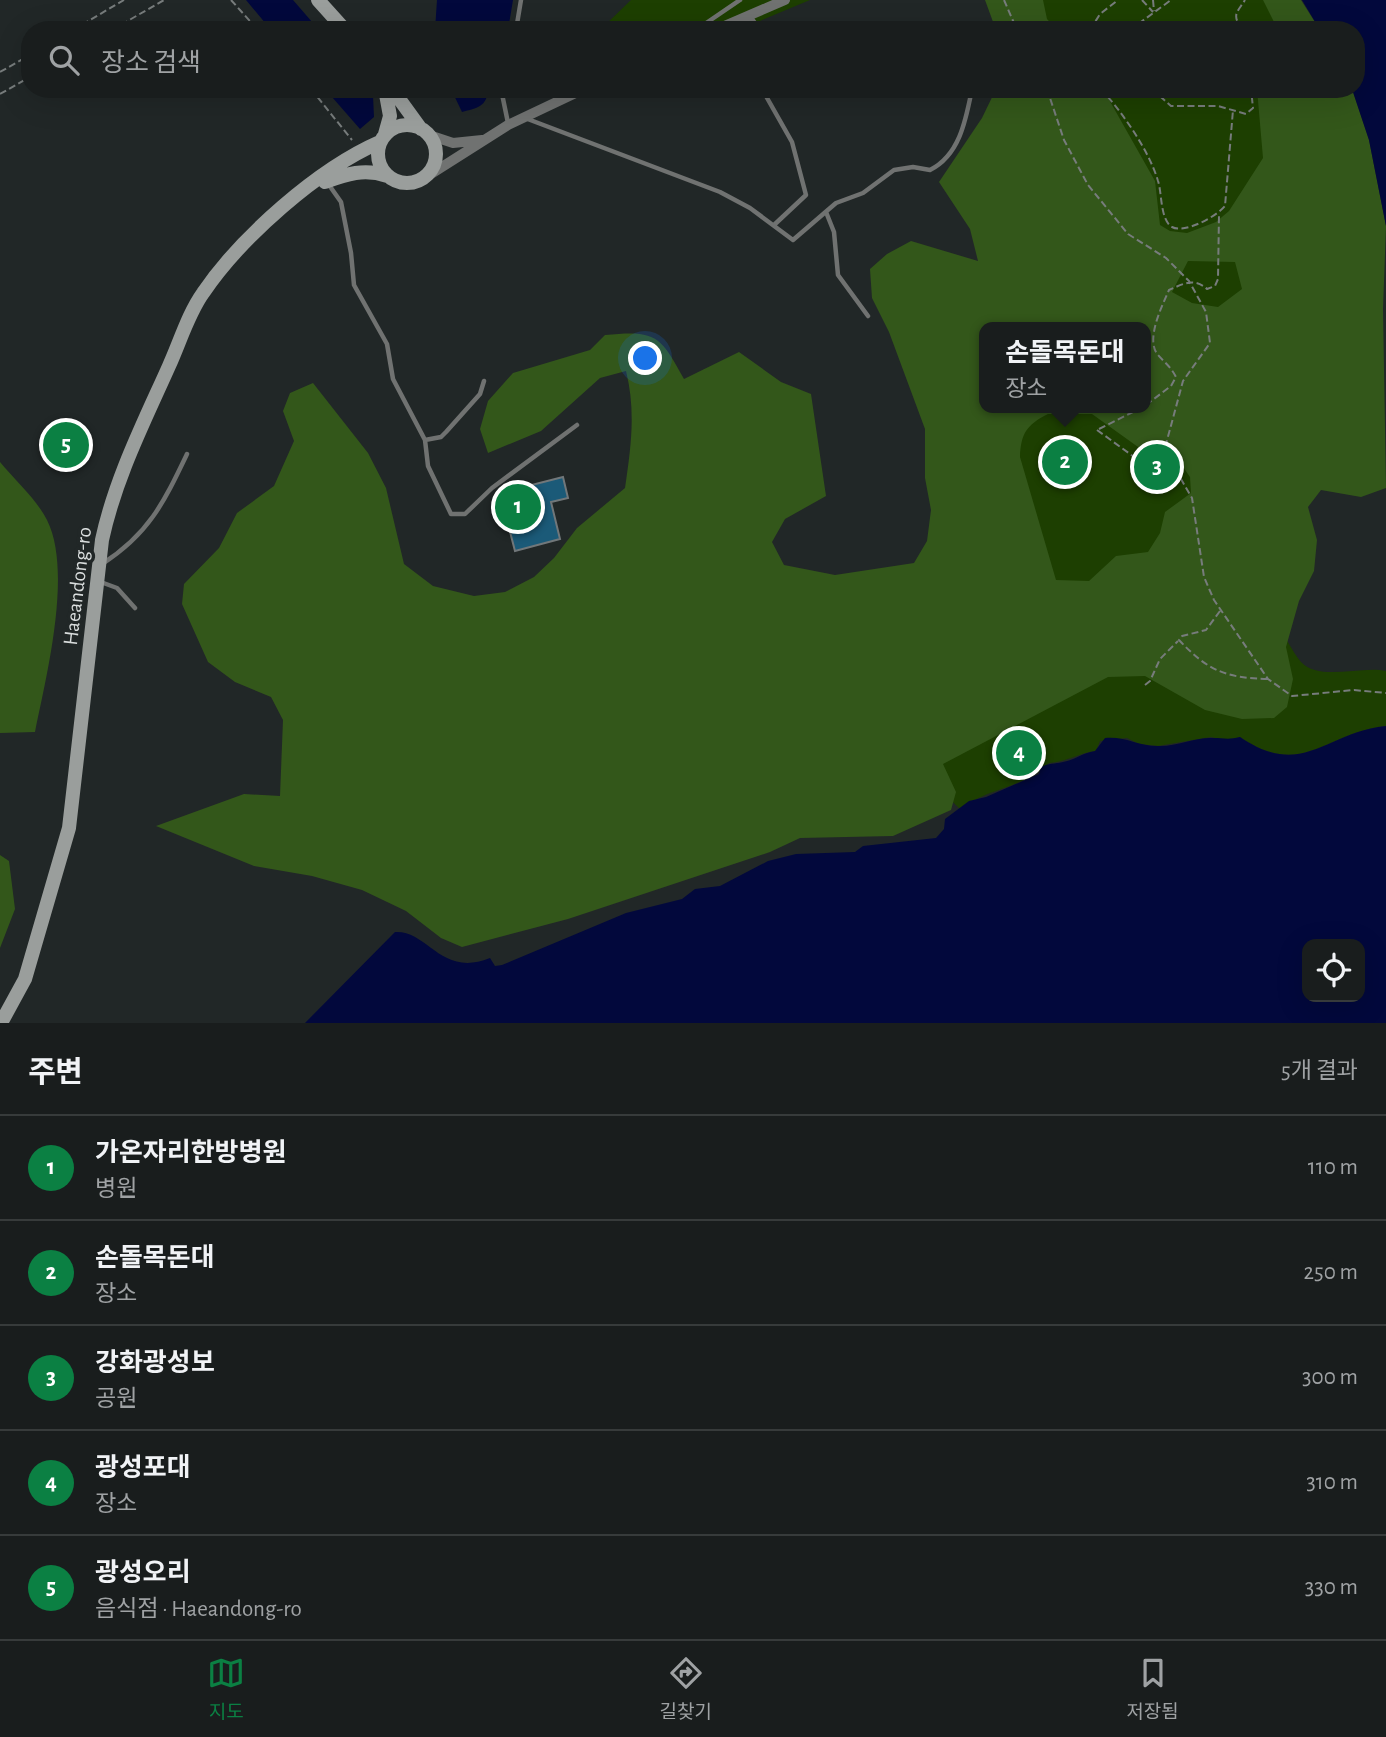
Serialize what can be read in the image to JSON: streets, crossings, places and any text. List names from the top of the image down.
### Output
{
  "streets": {
    "main road": ["Haeandong-ro"]
  },
  "page": {
    "search": "장소 검색",
    "popup": ["손돌목돈대", "장소"],
    "pins": [
      "5",
      "2",
      "3",
      "1",
      "4"
    ],
    "heading": ["주변", "5개 결과"],
    "list": [
      {
        "mark": "1",
        "name": "가온자리한방병원",
        "note": "병원",
        "value": "110 m"
      },
      {
        "mark": "2",
        "name": "손돌목돈대",
        "note": "장소",
        "value": "250 m"
      },
      {
        "mark": "3",
        "name": "강화광성보",
        "note": "공원",
        "value": "300 m"
      },
      {
        "mark": "4",
        "name": "광성포대",
        "note": "장소",
        "value": "310 m"
      },
      {
        "mark": "5",
        "name": "광성오리",
        "note": "음식점 · Haeandong-ro",
        "value": "330 m"
      }
    ],
    "nav": ["지도", "길찾기", "저장됨"]
  }
}
